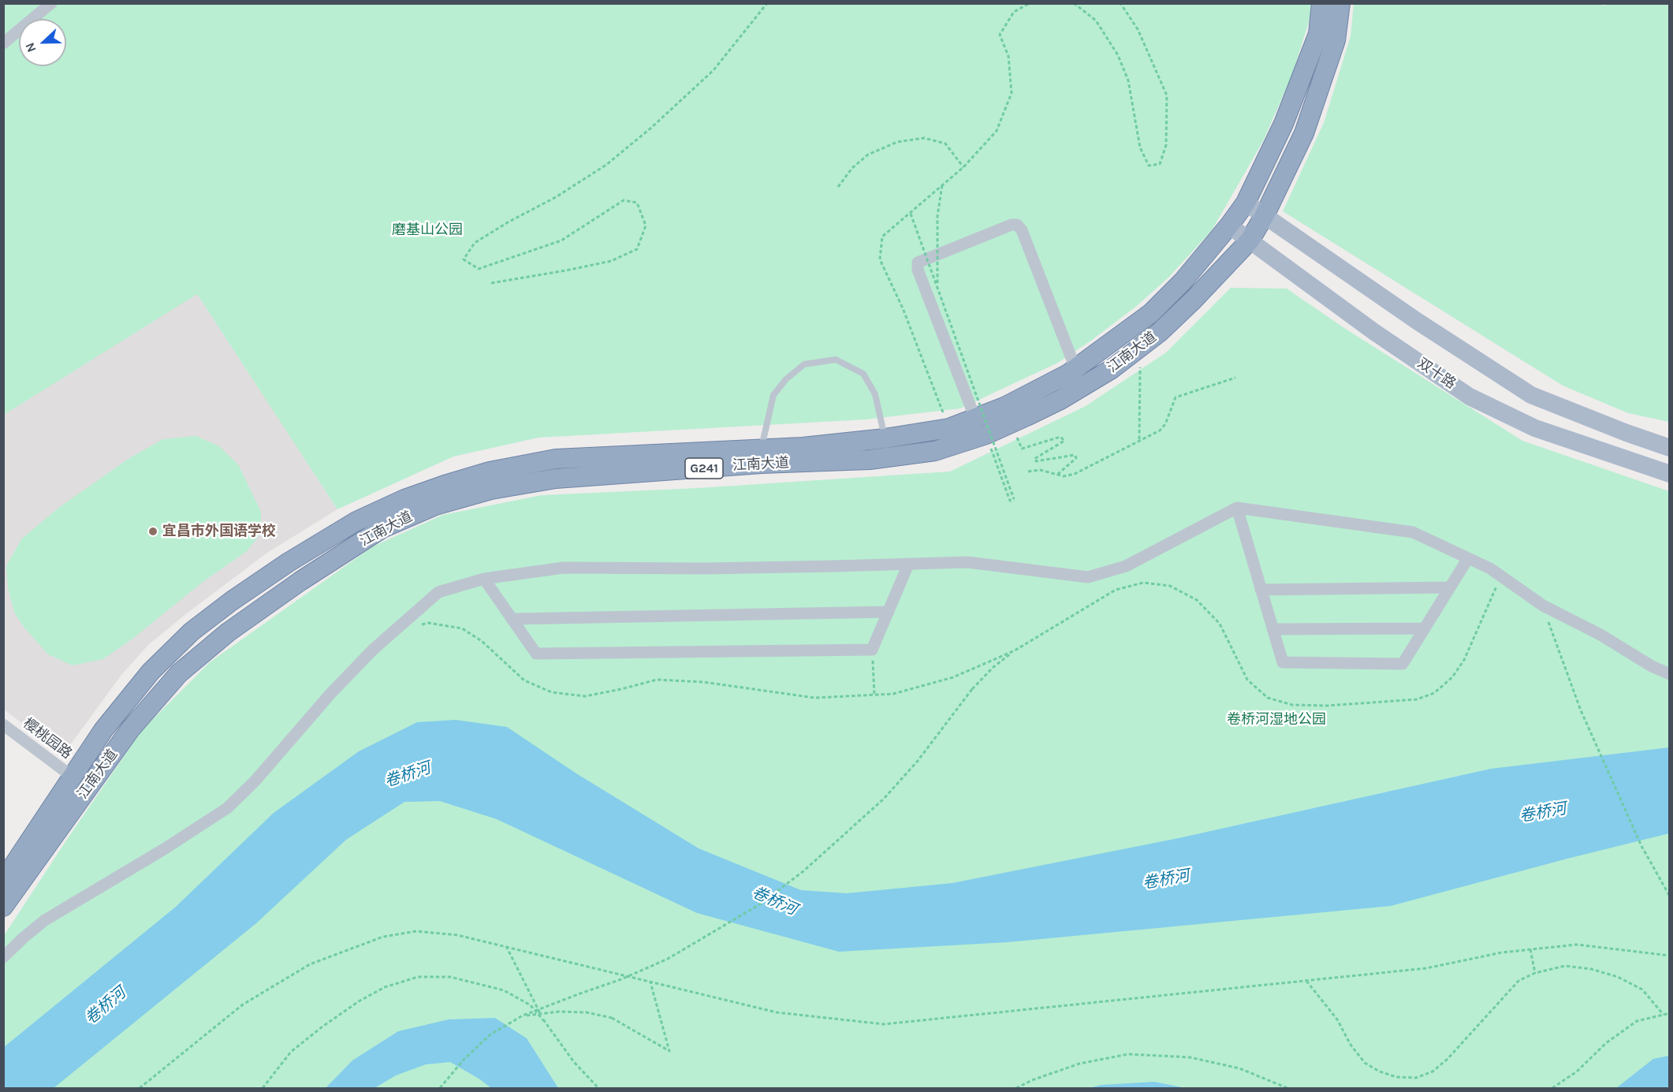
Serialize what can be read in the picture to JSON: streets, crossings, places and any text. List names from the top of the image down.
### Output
{
  "streets": {
    "highway": ["江南大道", "G241"],
    "main road": ["双十路"],
    "street": ["樱桃园路"]
  },
  "crossings": [
    ["江南大道", "双十路"],
    ["江南大道", "樱桃园路"]
  ],
  "water": ["卷桥河"],
  "parks": ["磨基山公园", "卷桥河湿地公园"],
  "places": ["宜昌市外国语学校"],
  "north": "left"
}
